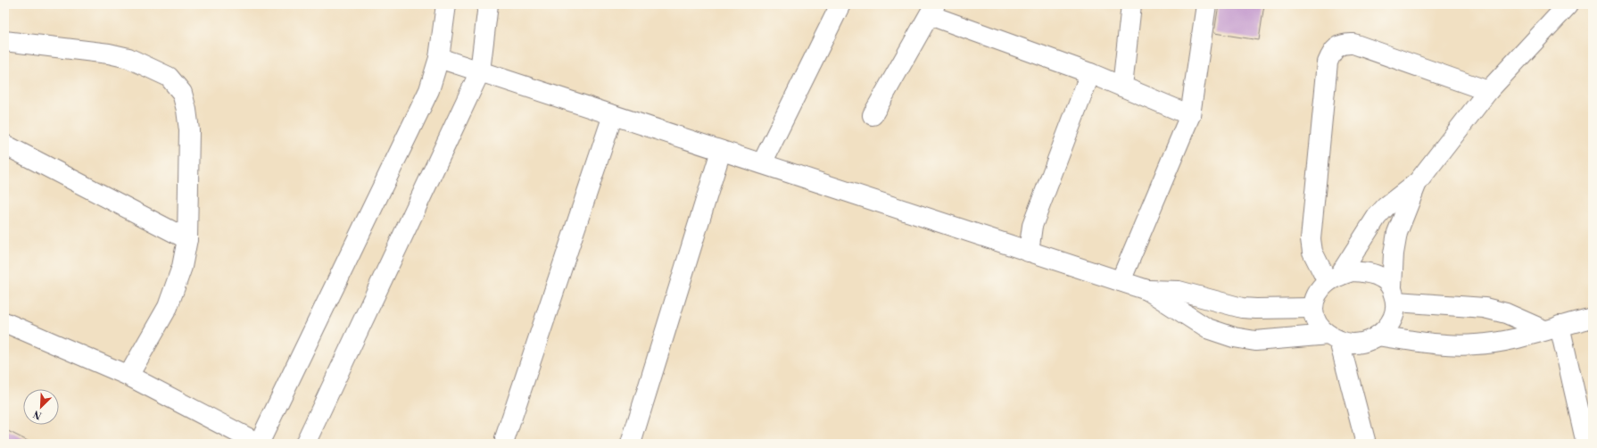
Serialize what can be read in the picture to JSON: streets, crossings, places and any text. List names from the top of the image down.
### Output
{
  "north": "bottom left"
}
